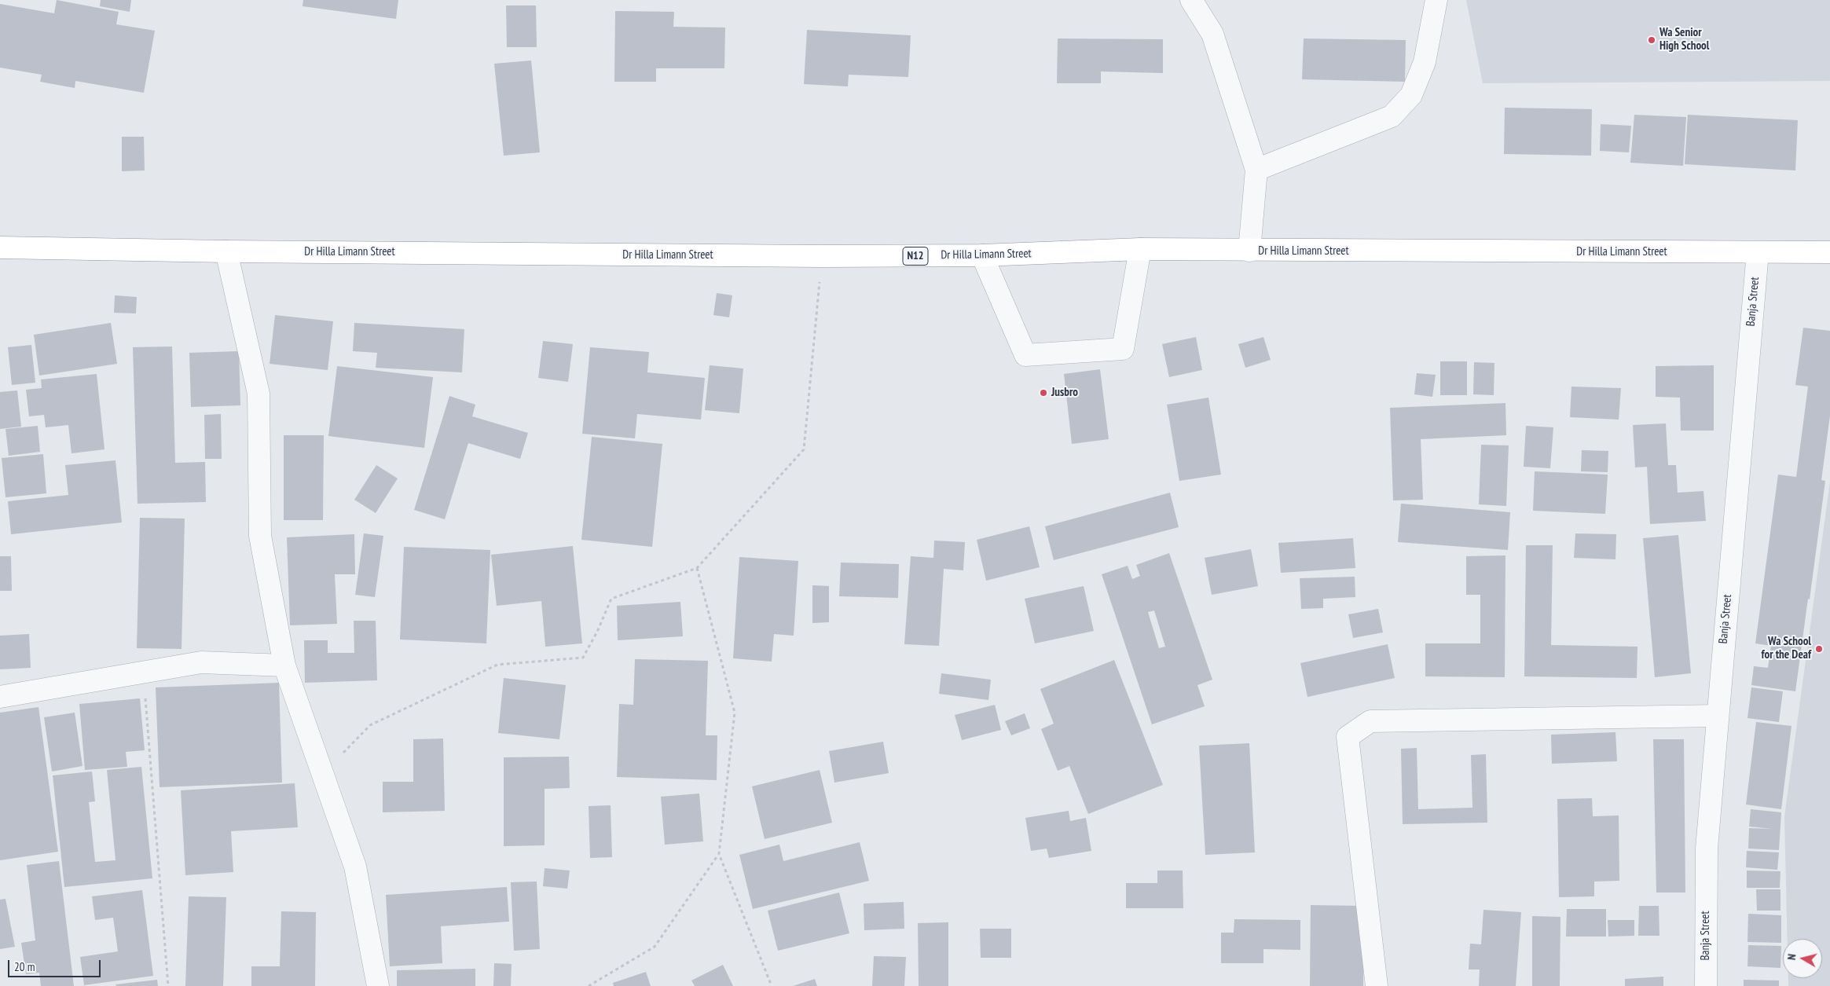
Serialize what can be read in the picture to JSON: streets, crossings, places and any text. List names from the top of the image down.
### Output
{
  "streets": {
    "highway": ["Dr Hilla Limann Street", "N12"],
    "street": ["Banja Street"]
  },
  "crossings": [
    ["Dr Hilla Limann Street", "Banja Street"]
  ],
  "places": ["Wa Senior High School", "Jusbro", "Wa School for the Deaf"],
  "scale_bar": "20 m",
  "north": "left"
}
